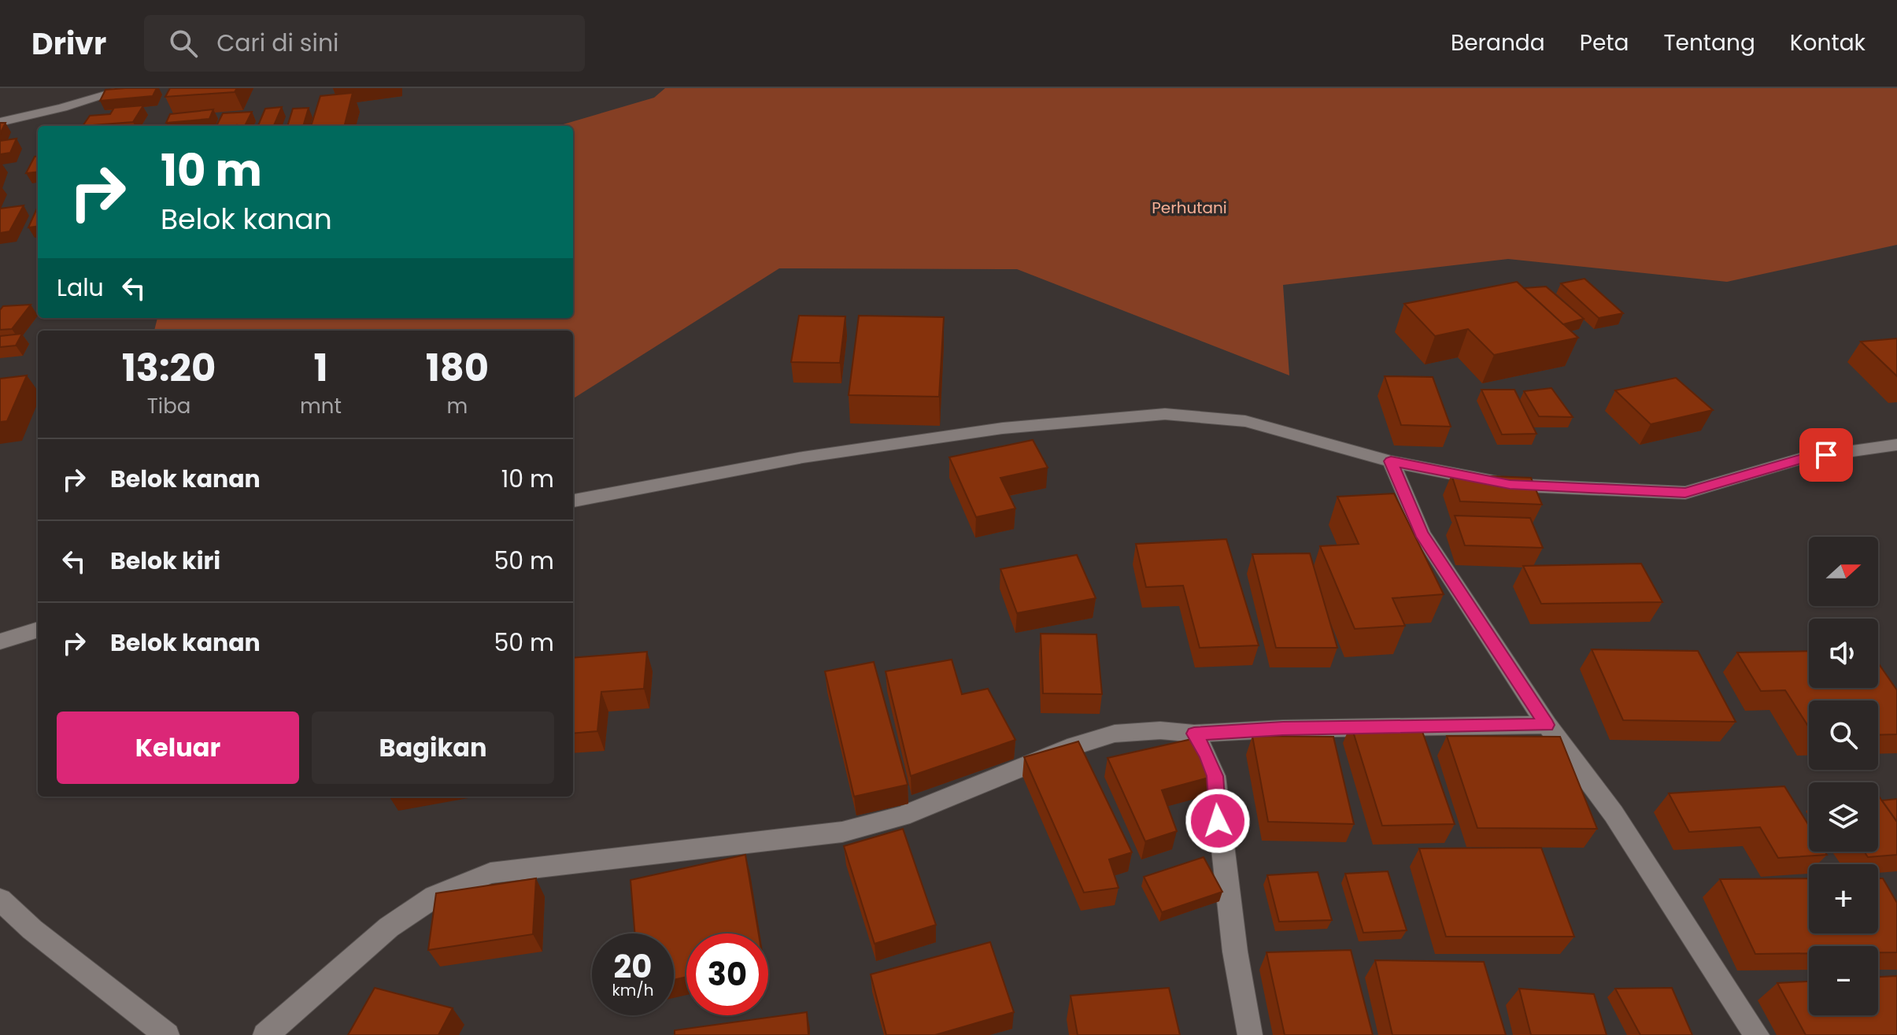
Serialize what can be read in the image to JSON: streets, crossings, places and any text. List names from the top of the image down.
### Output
{
  "parks": ["Perhutani"],
  "north": "right",
  "page": {
    "header": "Drivr",
    "search": "Cari di sini",
    "nav": [
      "Beranda",
      "Peta",
      "Tentang",
      "Kontak"
    ],
    "turn": ["10 m", "Belok kanan"],
    "then": "Lalu",
    "eta": [
      "13:20",
      "Tiba",
      "1",
      "mnt",
      "180",
      "m"
    ],
    "list": [
      {
        "name": "Belok kanan",
        "value": "10 m"
      },
      {
        "name": "Belok kiri",
        "value": "50 m"
      },
      {
        "name": "Belok kanan",
        "value": "50 m"
      }
    ],
    "map_buttons": ["+", "−"],
    "buttons": ["Keluar", "Bagikan"],
    "speed": "20 km/h",
    "limit": "30"
  }
}
